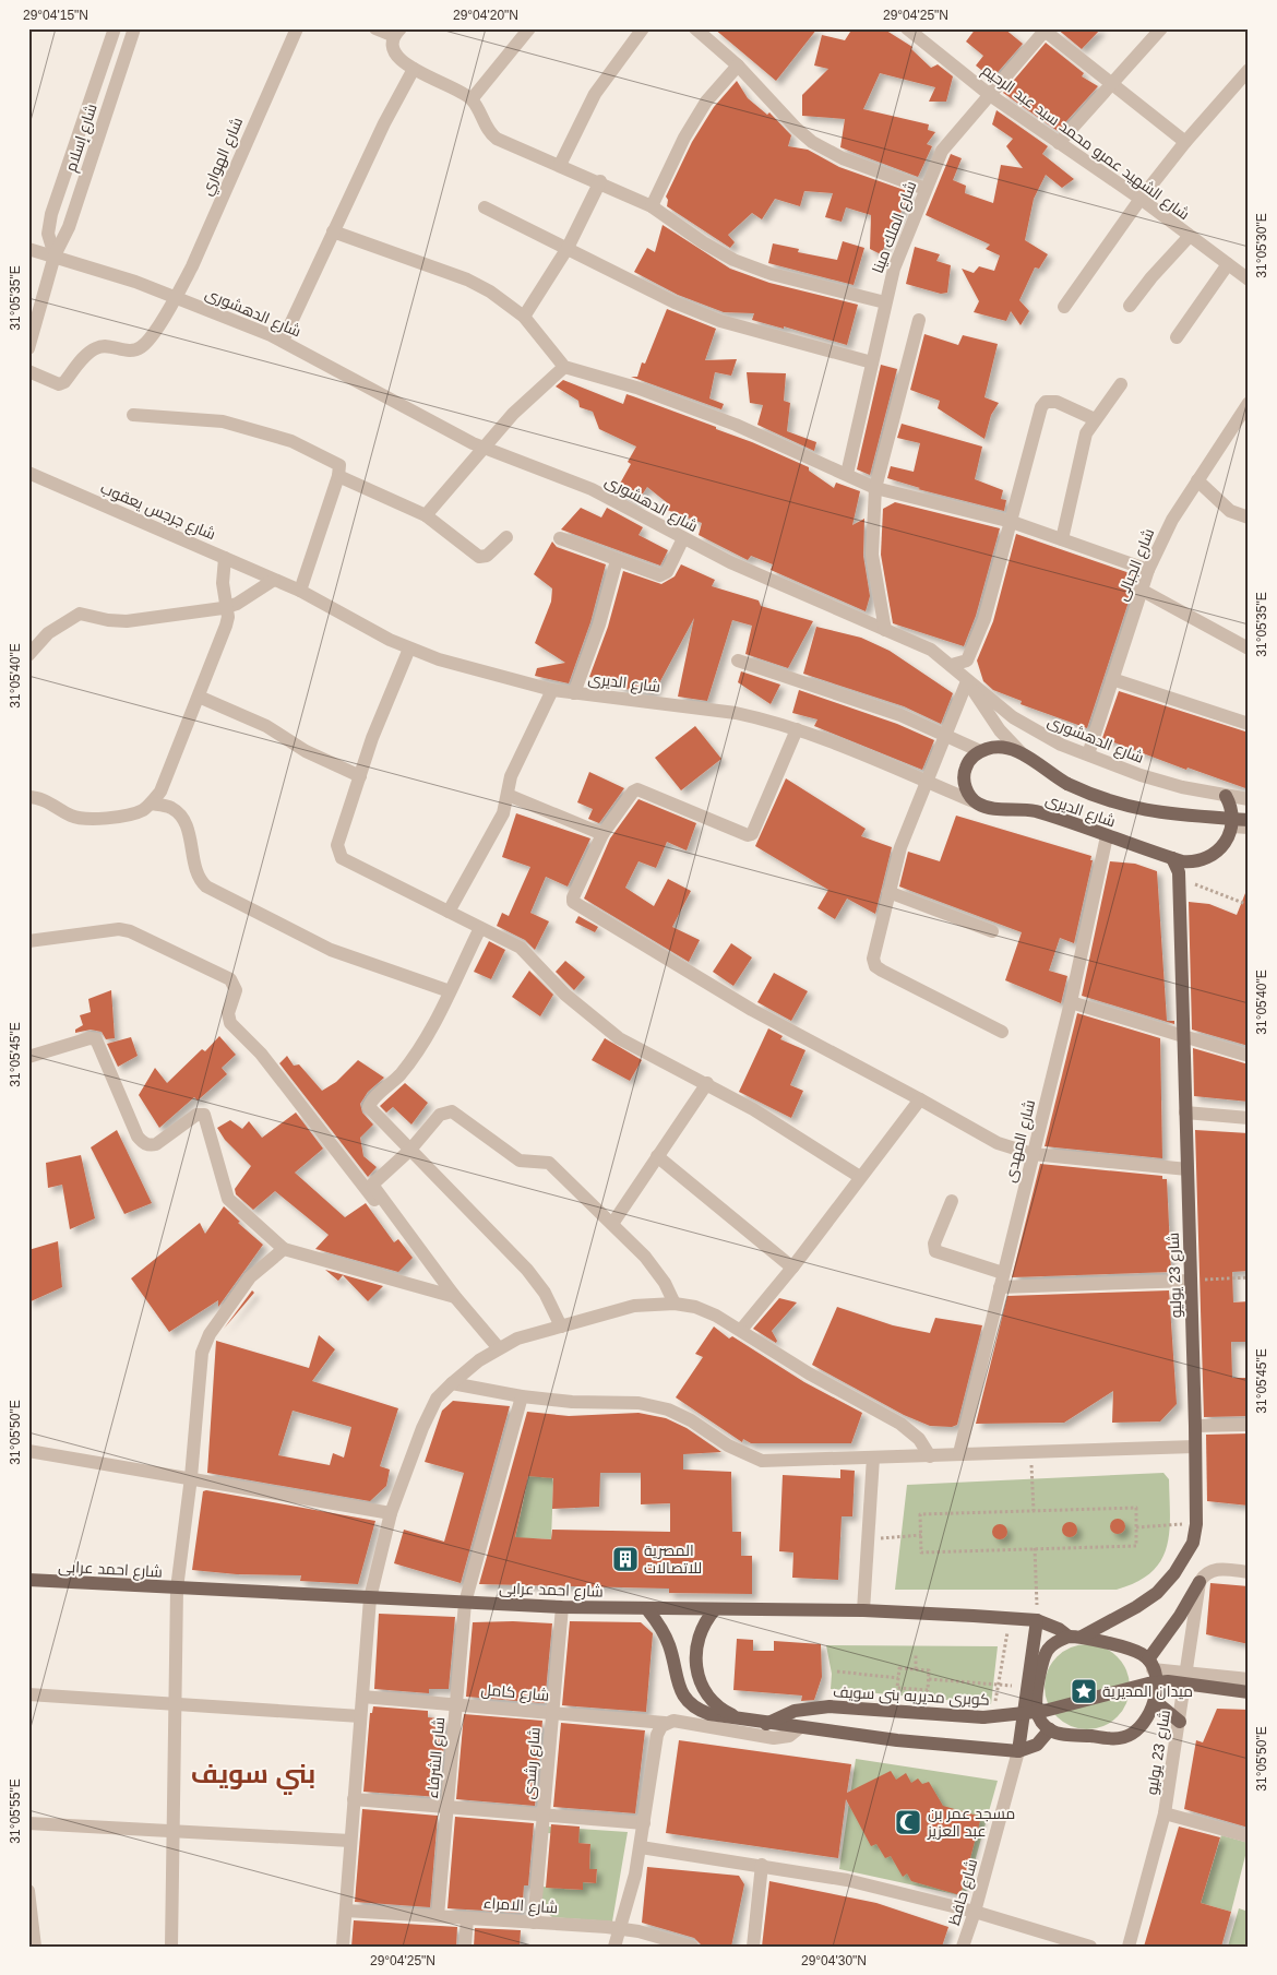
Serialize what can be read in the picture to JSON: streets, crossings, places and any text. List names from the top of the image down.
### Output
{
  "streets": {
    "main road": [
      "شارع الديرى",
      "شارع 23 يوليو",
      "شارع احمد عرابى",
      "كوبرى مديريه بنى سويف"
    ],
    "street": [
      "شارع إسلام",
      "شارع الشهيد عمرو محمد سيد عبد الرحيم",
      "شارع الهواري",
      "شارع الملك مينا",
      "شارع الدهشورى",
      "شارع جرجس يعقوب",
      "شارع الجبالى",
      "شارع المهدى",
      "شارع كامل",
      "شارع الشرفاء",
      "شارع رشدى",
      "شارع حافظ",
      "شارع الامراء"
    ]
  },
  "crossings": [
    ["شارع إسلام", "شارع الدهشورى"],
    ["شارع الشهيد عمرو محمد سيد عبد الرحيم", "شارع الملك مينا"],
    ["شارع الهواري", "شارع الدهشورى"],
    ["شارع الدهشورى", "شارع الجبالى"],
    ["شارع جرجس يعقوب", "شارع الديرى"],
    ["شارع الديرى", "شارع المهدى"],
    ["شارع الديرى", "شارع 23 يوليو"],
    ["شارع 23 يوليو", "شارع احمد عرابى"],
    ["شارع احمد عرابى", "شارع الشرفاء"],
    ["شارع احمد عرابى", "شارع رشدى"],
    ["شارع كامل", "شارع الشرفاء"],
    ["شارع كامل", "شارع رشدى"],
    ["شارع الشرفاء", "شارع الامراء"],
    ["شارع رشدى", "شارع الامراء"]
  ],
  "districts": ["بني سويف"],
  "places": {
    "building": ["المصرية للاتصالات"],
    "place": ["ميدان المديرية"],
    "mosque": ["مسجد عمر بن عبد العزيز"]
  },
  "coordinates": [
    "29°04'15\"N",
    "29°04'20\"N",
    "29°04'25\"N",
    "31°05'30\"E",
    "31°05'35\"E",
    "31°05'40\"E",
    "31°05'45\"E",
    "31°05'50\"E",
    "31°05'55\"E",
    "29°04'30\"N"
  ]
}
